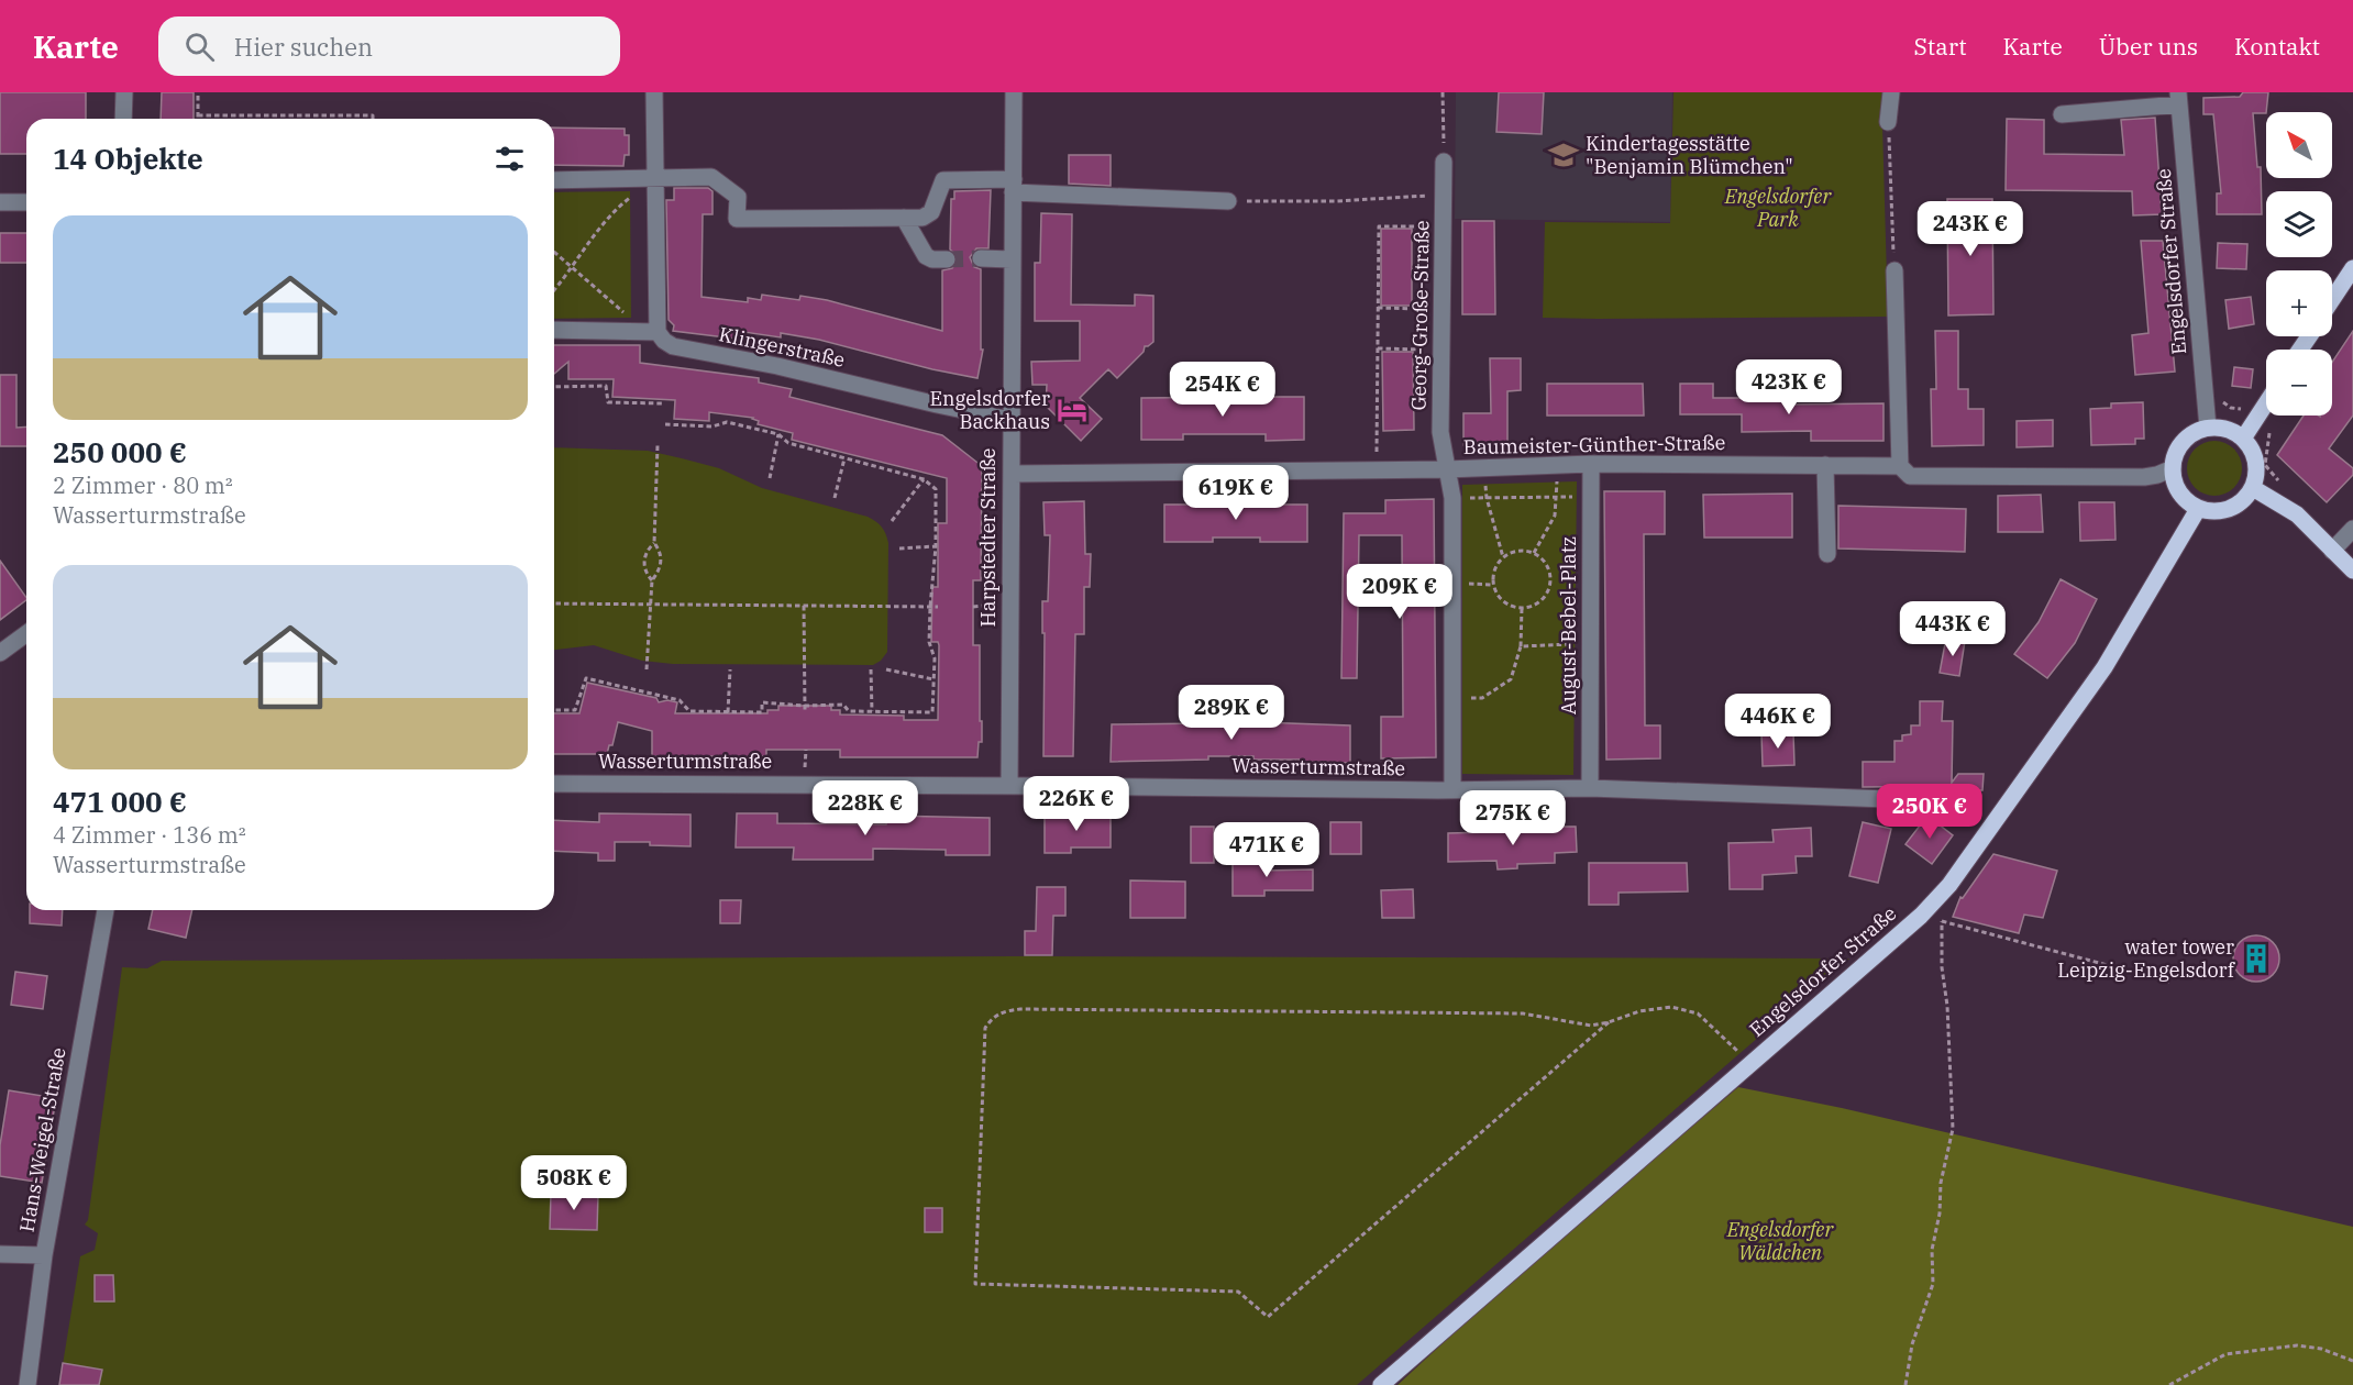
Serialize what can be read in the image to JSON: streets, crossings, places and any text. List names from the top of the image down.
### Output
{
  "streets": {
    "main road": ["Engelsdorfer Straße"],
    "street": [
      "Georg-Große-Straße",
      "Klingerstraße",
      "Baumeister-Günther-Straße",
      "Harpstedter Straße",
      "August-Bebel-Platz",
      "Wasserturmstraße",
      "Hans-Weigel-Straße"
    ]
  },
  "crossings": [
    ["Engelsdorfer Straße", "Baumeister-Günther-Straße"],
    ["Georg-Große-Straße", "Baumeister-Günther-Straße"],
    ["Klingerstraße", "Harpstedter Straße"],
    ["Baumeister-Günther-Straße", "Harpstedter Straße"],
    ["Baumeister-Günther-Straße", "August-Bebel-Platz"],
    ["Harpstedter Straße", "Wasserturmstraße"],
    ["August-Bebel-Platz", "Wasserturmstraße"]
  ],
  "parks": ["Engelsdorfer Park", "Engelsdorfer Wäldchen"],
  "places": {
    "school or university": ["Kindertagesstätte \"Benjamin Blümchen\""],
    "hotel": ["Engelsdorfer Backhaus"],
    "building": ["water tower Leipzig-Engelsdorf"]
  },
  "north": "top left",
  "page": {
    "header": "Karte",
    "search": "Hier suchen",
    "nav": [
      "Start",
      "Karte",
      "Über uns",
      "Kontakt"
    ],
    "map_buttons": ["+", "−"],
    "heading": "14 Objekte",
    "list": [
      {
        "name": "250 000 €",
        "note": "2 Zimmer · 80 m² · Wasserturmstraße"
      },
      {
        "name": "471 000 €",
        "note": "4 Zimmer · 136 m² · Wasserturmstraße"
      }
    ],
    "price": [
      "243K €",
      "423K €",
      "254K €",
      "619K €",
      "209K €",
      "443K €",
      "289K €",
      "446K €",
      "226K €",
      "228K €",
      "250K €",
      "275K €",
      "471K €",
      "508K €"
    ]
  }
}
